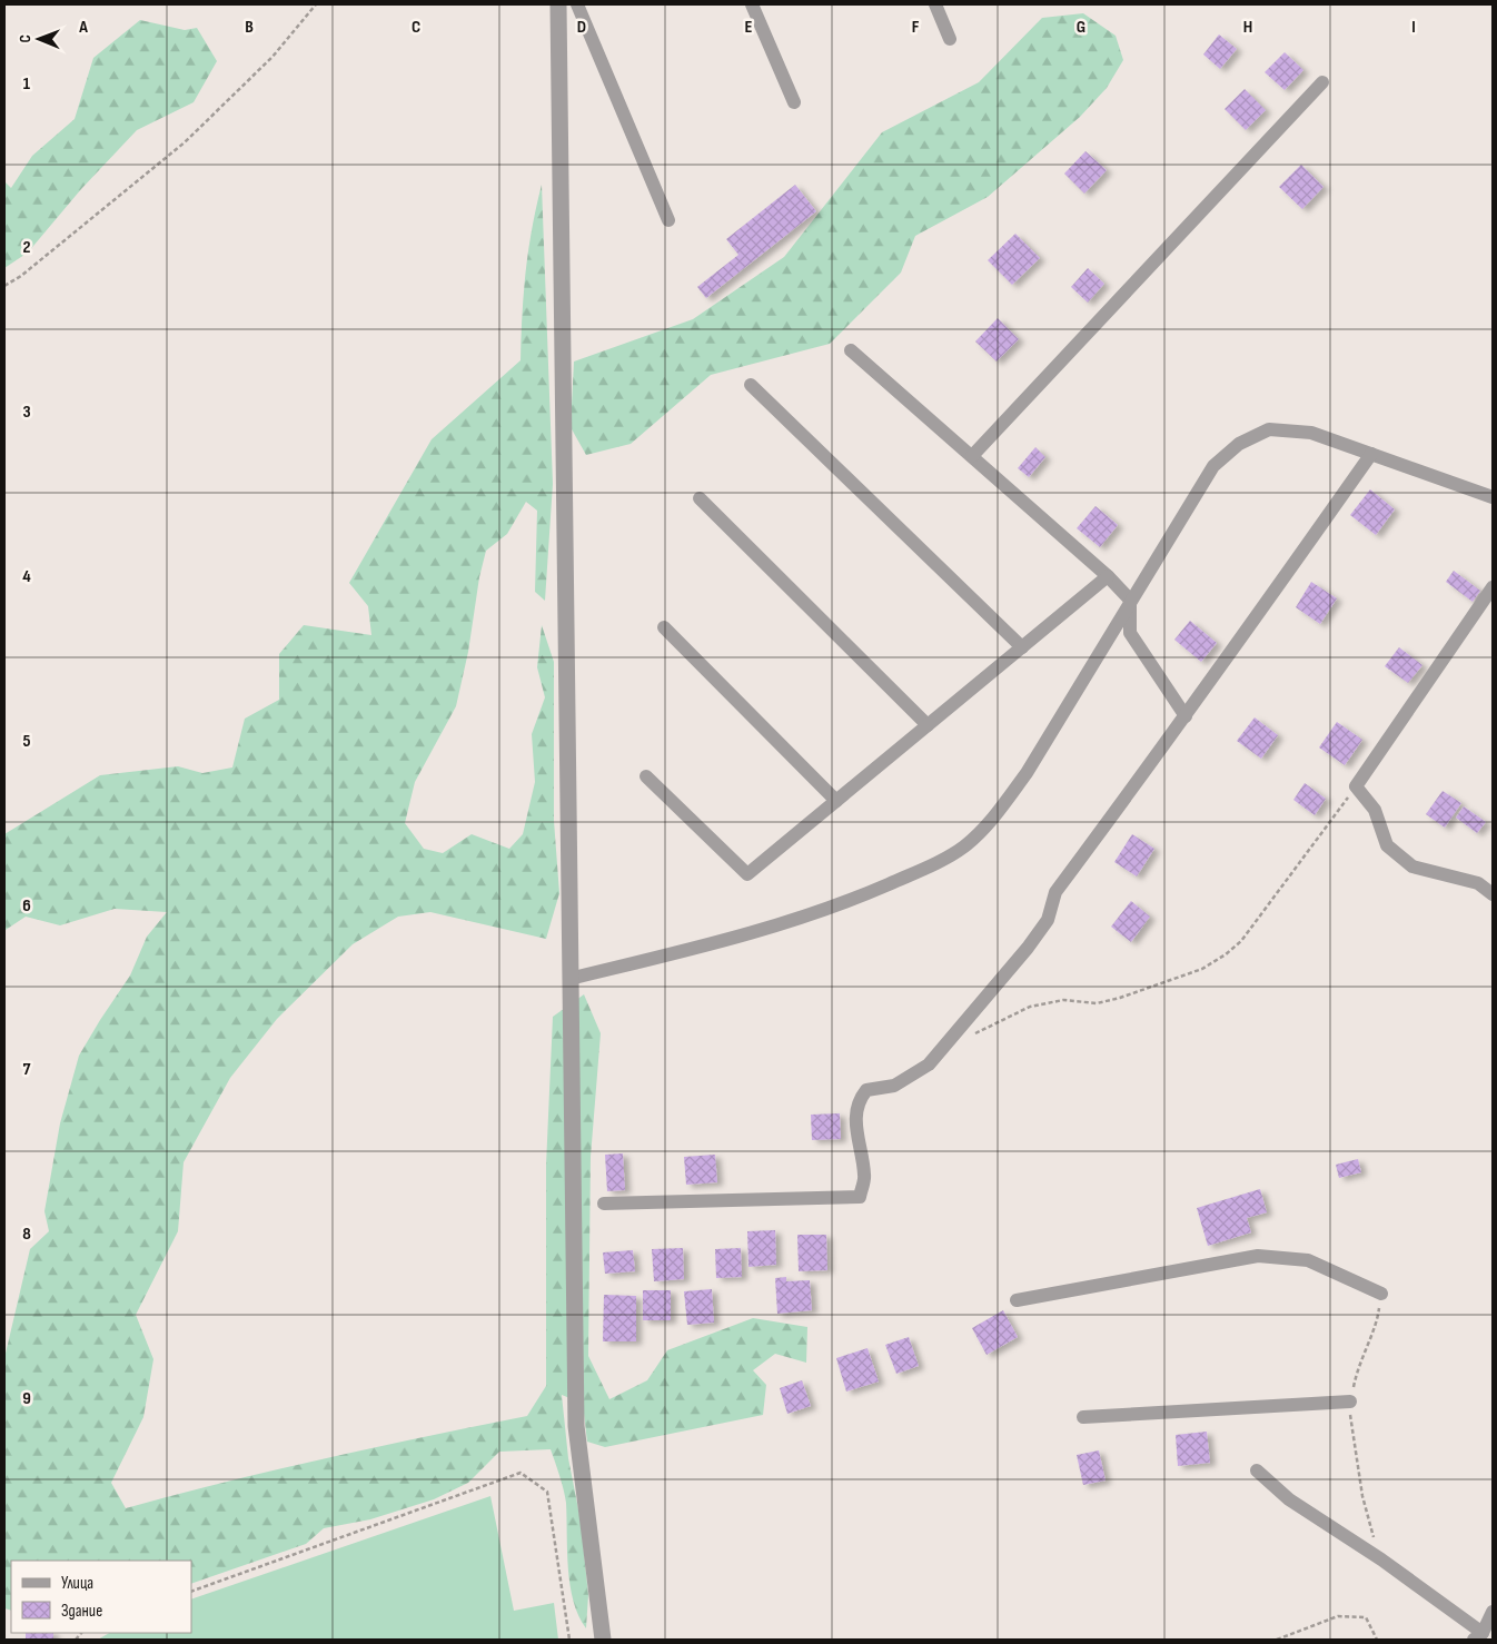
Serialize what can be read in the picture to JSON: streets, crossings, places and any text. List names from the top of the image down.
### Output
{
  "legend": ["Улица", "Здание"],
  "north": "left",
  "grid": {
    "columns": [
      "A",
      "B",
      "C",
      "D",
      "E",
      "F",
      "G",
      "H",
      "I"
    ],
    "rows": [
      "1",
      "2",
      "3",
      "4",
      "5",
      "6",
      "7",
      "8",
      "9"
    ]
  }
}
